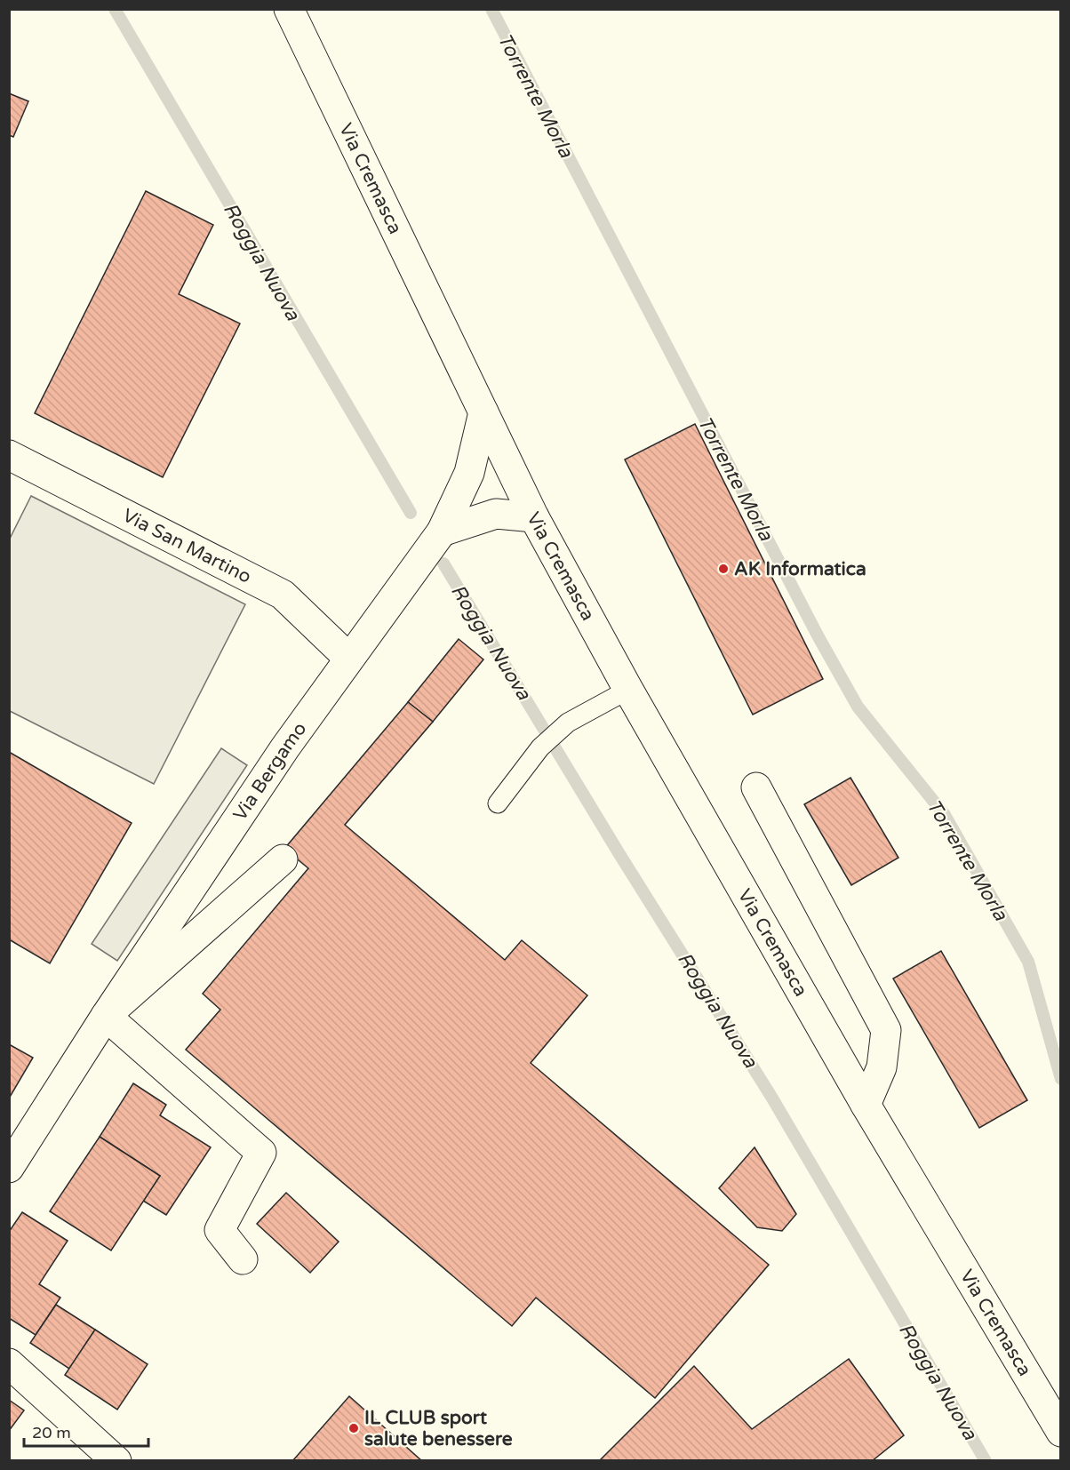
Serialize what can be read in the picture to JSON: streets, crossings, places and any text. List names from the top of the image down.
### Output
{
  "streets": {
    "street": ["Via Cremasca", "Via San Martino", "Via Bergamo"]
  },
  "crossings": [
    ["Via Cremasca", "Via Bergamo"],
    ["Via San Martino", "Via Bergamo"]
  ],
  "water": ["Torrente Morla", "Roggia Nuova"],
  "places": ["AK Informatica", "IL CLUB sport salute benessere"],
  "scale_bar": "20 m"
}
